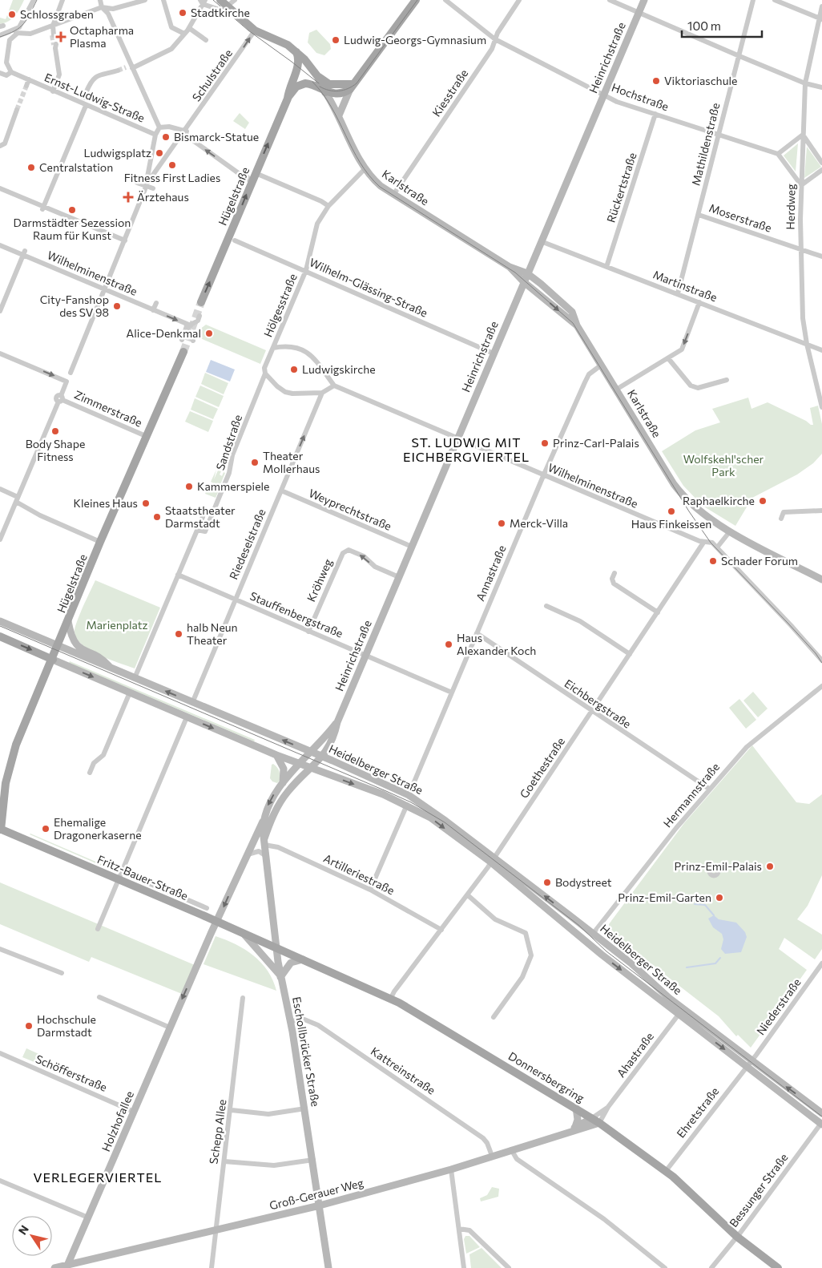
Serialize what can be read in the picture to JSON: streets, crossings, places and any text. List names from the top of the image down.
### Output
{
  "streets": {
    "main road": [
      "Heinrichstraße",
      "Karlstraße",
      "Hügelstraße",
      "Heidelberger Straße",
      "Fritz-Bauer-Straße",
      "Eschollbrücker Straße",
      "Donnersbergring",
      "Holzhofallee",
      "Groß-Gerauer Weg"
    ],
    "street": [
      "Schulstraße",
      "Kiesstraße",
      "Hochstraße",
      "Ernst-Ludwig-Straße",
      "Mathildenstraße",
      "Rückertstraße",
      "Herdweg",
      "Moserstraße",
      "Wilhelminenstraße",
      "Martinstraße",
      "Wilhelm-Glässing-Straße",
      "Hölgesstraße",
      "Zimmerstraße",
      "Sandstraße",
      "Weyprechtstraße",
      "Riedeselstraße",
      "Annastraße",
      "Kröhweg",
      "Stauffenbergstraße",
      "Eichbergstraße",
      "Goethestraße",
      "Hermannstraße",
      "Artilleriestraße",
      "Niederstraße",
      "Ahastraße",
      "Kattreinstraße",
      "Schöfferstraße",
      "Ehretstraße",
      "Schepp Allee",
      "Bessunger Straße"
    ]
  },
  "crossings": [
    ["Heinrichstraße", "Hochstraße"],
    ["Heinrichstraße", "Karlstraße"],
    ["Heinrichstraße", "Wilhelminenstraße"],
    ["Heinrichstraße", "Martinstraße"],
    ["Heinrichstraße", "Wilhelm-Glässing-Straße"],
    ["Heinrichstraße", "Weyprechtstraße"],
    ["Heinrichstraße", "Kröhweg"],
    ["Heinrichstraße", "Stauffenbergstraße"],
    ["Heinrichstraße", "Heidelberger Straße"],
    ["Heinrichstraße", "Eschollbrücker Straße"],
    ["Schulstraße", "Karlstraße"],
    ["Kiesstraße", "Hochstraße"],
    ["Kiesstraße", "Karlstraße"],
    ["Hochstraße", "Mathildenstraße"],
    ["Hochstraße", "Rückertstraße"],
    ["Mathildenstraße", "Moserstraße"],
    ["Mathildenstraße", "Martinstraße"],
    ["Karlstraße", "Hügelstraße"],
    ["Karlstraße", "Hölgesstraße"],
    ["Karlstraße", "Annastraße"],
    ["Rückertstraße", "Martinstraße"],
    ["Hügelstraße", "Zimmerstraße"],
    ["Hügelstraße", "Heidelberger Straße"],
    ["Hügelstraße", "Fritz-Bauer-Straße"],
    ["Herdweg", "Moserstraße"],
    ["Herdweg", "Martinstraße"],
    ["Wilhelminenstraße", "Annastraße"],
    ["Wilhelminenstraße", "Goethestraße"],
    ["Wilhelm-Glässing-Straße", "Hölgesstraße"],
    ["Hölgesstraße", "Sandstraße"],
    ["Sandstraße", "Stauffenbergstraße"],
    ["Sandstraße", "Heidelberger Straße"],
    ["Weyprechtstraße", "Riedeselstraße"],
    ["Riedeselstraße", "Stauffenbergstraße"],
    ["Riedeselstraße", "Heidelberger Straße"],
    ["Annastraße", "Stauffenbergstraße"],
    ["Annastraße", "Eichbergstraße"],
    ["Annastraße", "Heidelberger Straße"],
    ["Kröhweg", "Stauffenbergstraße"],
    ["Eichbergstraße", "Goethestraße"],
    ["Eichbergstraße", "Hermannstraße"],
    ["Goethestraße", "Heidelberger Straße"],
    ["Goethestraße", "Artilleriestraße"],
    ["Goethestraße", "Donnersbergring"],
    ["Heidelberger Straße", "Hermannstraße"],
    ["Heidelberger Straße", "Niederstraße"],
    ["Heidelberger Straße", "Eschollbrücker Straße"],
    ["Heidelberger Straße", "Ahastraße"],
    ["Heidelberger Straße", "Ehretstraße"],
    ["Heidelberger Straße", "Bessunger Straße"],
    ["Artilleriestraße", "Eschollbrücker Straße"],
    ["Fritz-Bauer-Straße", "Eschollbrücker Straße"],
    ["Fritz-Bauer-Straße", "Donnersbergring"],
    ["Fritz-Bauer-Straße", "Holzhofallee"],
    ["Niederstraße", "Ehretstraße"],
    ["Eschollbrücker Straße", "Kattreinstraße"],
    ["Eschollbrücker Straße", "Donnersbergring"],
    ["Eschollbrücker Straße", "Holzhofallee"],
    ["Eschollbrücker Straße", "Groß-Gerauer Weg"],
    ["Ahastraße", "Donnersbergring"],
    ["Ahastraße", "Groß-Gerauer Weg"],
    ["Kattreinstraße", "Groß-Gerauer Weg"],
    ["Schöfferstraße", "Holzhofallee"],
    ["Donnersbergring", "Ehretstraße"],
    ["Donnersbergring", "Bessunger Straße"],
    ["Donnersbergring", "Groß-Gerauer Weg"],
    ["Holzhofallee", "Groß-Gerauer Weg"],
    ["Schepp Allee", "Groß-Gerauer Weg"]
  ],
  "one_way": ["Schulstraße", "Holzhofallee"],
  "districts": ["ST. LUDWIG MIT EICHBERGVIERTEL", "VERLEGERVIERTEL"],
  "parks": ["Wolfskehl'scher Park", "Marienplatz"],
  "places": {
    "other": [
      "Stadtkirche",
      "Schlossgraben",
      "Ludwig-Georgs-Gymnasium",
      "Viktoriaschule",
      "Bismarck-Statue",
      "Ludwigsplatz",
      "Fitness First Ladies",
      "Centralstation",
      "Darmstädter Sezession Raum für Kunst",
      "City-Fanshop des SV 98",
      "Alice-Denkmal",
      "Ludwigskirche",
      "Body Shape Fitness",
      "Prinz-Carl-Palais",
      "Theater Mollerhaus",
      "Kammerspiele",
      "Raphaelkirche",
      "Kleines Haus",
      "Haus Finkeissen",
      "Staatstheater Darmstadt",
      "Merck-Villa",
      "Schader Forum",
      "halb Neun Theater",
      "Haus Alexander Koch",
      "Ehemalige Dragonerkaserne",
      "Prinz-Emil-Palais",
      "Bodystreet",
      "Prinz-Emil-Garten",
      "Hochschule Darmstadt"
    ],
    "health": ["Octapharma Plasma", "Ärztehaus"]
  },
  "scale_bar": "100 m",
  "north": "top left"
}
